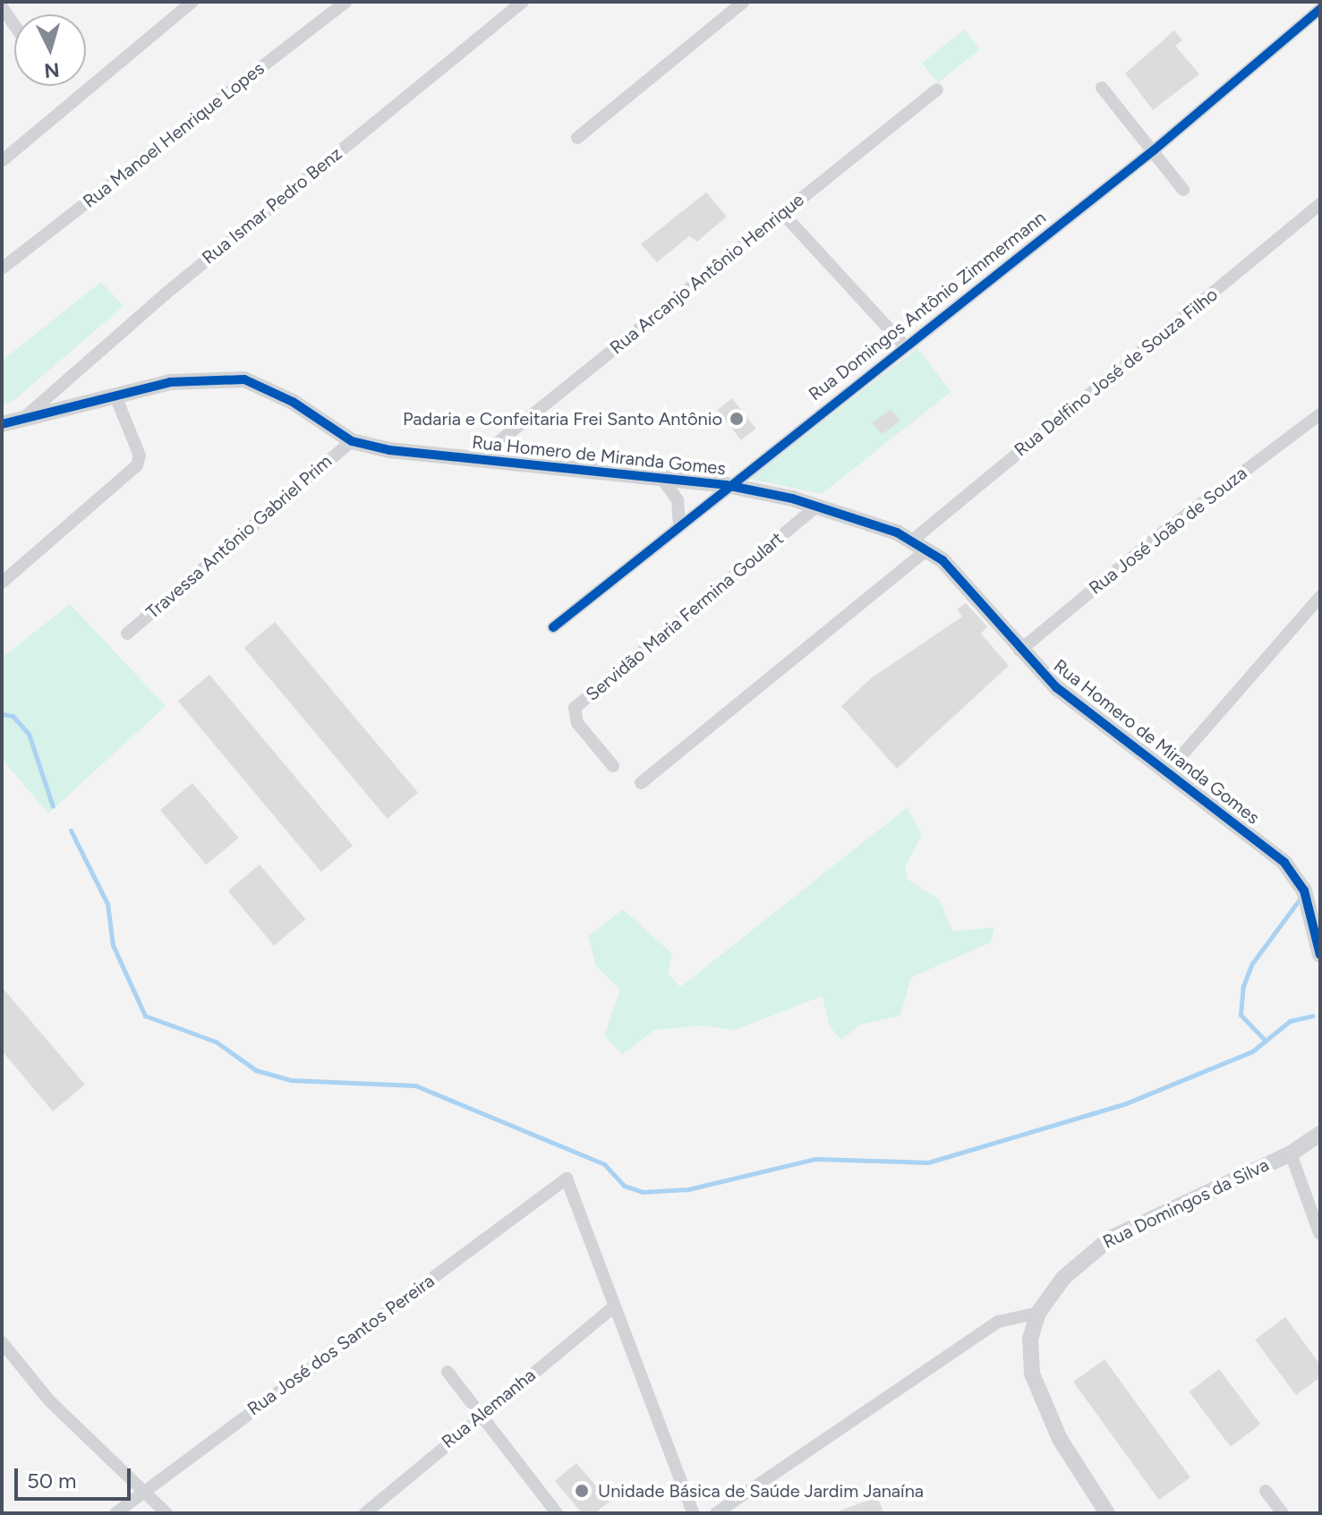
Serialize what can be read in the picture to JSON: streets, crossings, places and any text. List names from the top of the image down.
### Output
{
  "streets": {
    "street": [
      "Rua Manoel Henrique Lopes",
      "Rua Ismar Pedro Benz",
      "Rua Arcanjo Antônio Henrique",
      "Rua Domingos Antônio Zimmermann",
      "Rua Delfino José de Souza Filho",
      "Rua Homero de Miranda Gomes",
      "Rua José João de Souza",
      "Travessa Antônio Gabriel Prim",
      "Servidão Maria Fermina Goulart",
      "Rua Domingos da Silva",
      "Rua José dos Santos Pereira",
      "Rua Alemanha"
    ]
  },
  "crossings": [
    ["Rua Ismar Pedro Benz", "Rua Homero de Miranda Gomes"],
    ["Rua Arcanjo Antônio Henrique", "Rua Homero de Miranda Gomes"],
    ["Rua Domingos Antônio Zimmermann", "Rua Homero de Miranda Gomes"],
    ["Rua Delfino José de Souza Filho", "Rua Homero de Miranda Gomes"],
    ["Rua Homero de Miranda Gomes", "Rua José João de Souza"],
    ["Rua Homero de Miranda Gomes", "Travessa Antônio Gabriel Prim"],
    ["Rua Homero de Miranda Gomes", "Servidão Maria Fermina Goulart"],
    ["Rua José dos Santos Pereira", "Rua Alemanha"]
  ],
  "places": ["Padaria e Confeitaria Frei Santo Antônio", "Unidade Básica de Saúde Jardim Janaína"],
  "scale_bar": "50 m",
  "north": "bottom"
}
